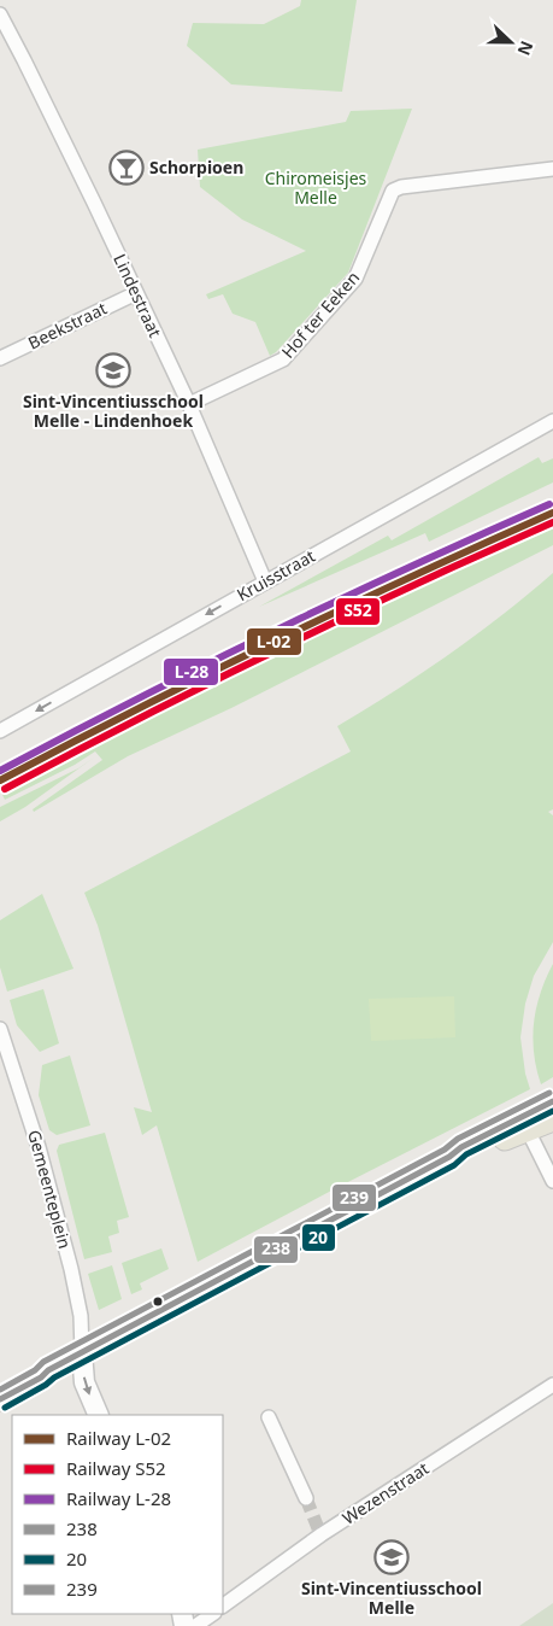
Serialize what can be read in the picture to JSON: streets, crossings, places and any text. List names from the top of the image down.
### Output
{
  "streets": {
    "street": [
      "Lindestraat",
      "Hof ter Eeken",
      "Beekstraat",
      "Kruisstraat",
      "Gemeenteplein",
      "Wezenstraat"
    ]
  },
  "crossings": [
    ["Lindestraat", "Hof ter Eeken"],
    ["Lindestraat", "Beekstraat"],
    ["Lindestraat", "Kruisstraat"]
  ],
  "one_way": ["Kruisstraat"],
  "parks": ["Chiromeisjes Melle"],
  "places": {
    "bar": ["Schorpioen"],
    "school or university": ["Sint-Vincentiusschool Melle - Lindenhoek", "Sint-Vincentiusschool Melle"]
  },
  "lines": [
    "rail line L-28",
    "rail line L-02",
    "rail line S52",
    "transit line 239",
    "transit line 238",
    "transit line 20"
  ],
  "legend": [
    "Railway L-02",
    "Railway S52",
    "Railway L-28",
    "238",
    "20",
    "239"
  ],
  "north": "right"
}
